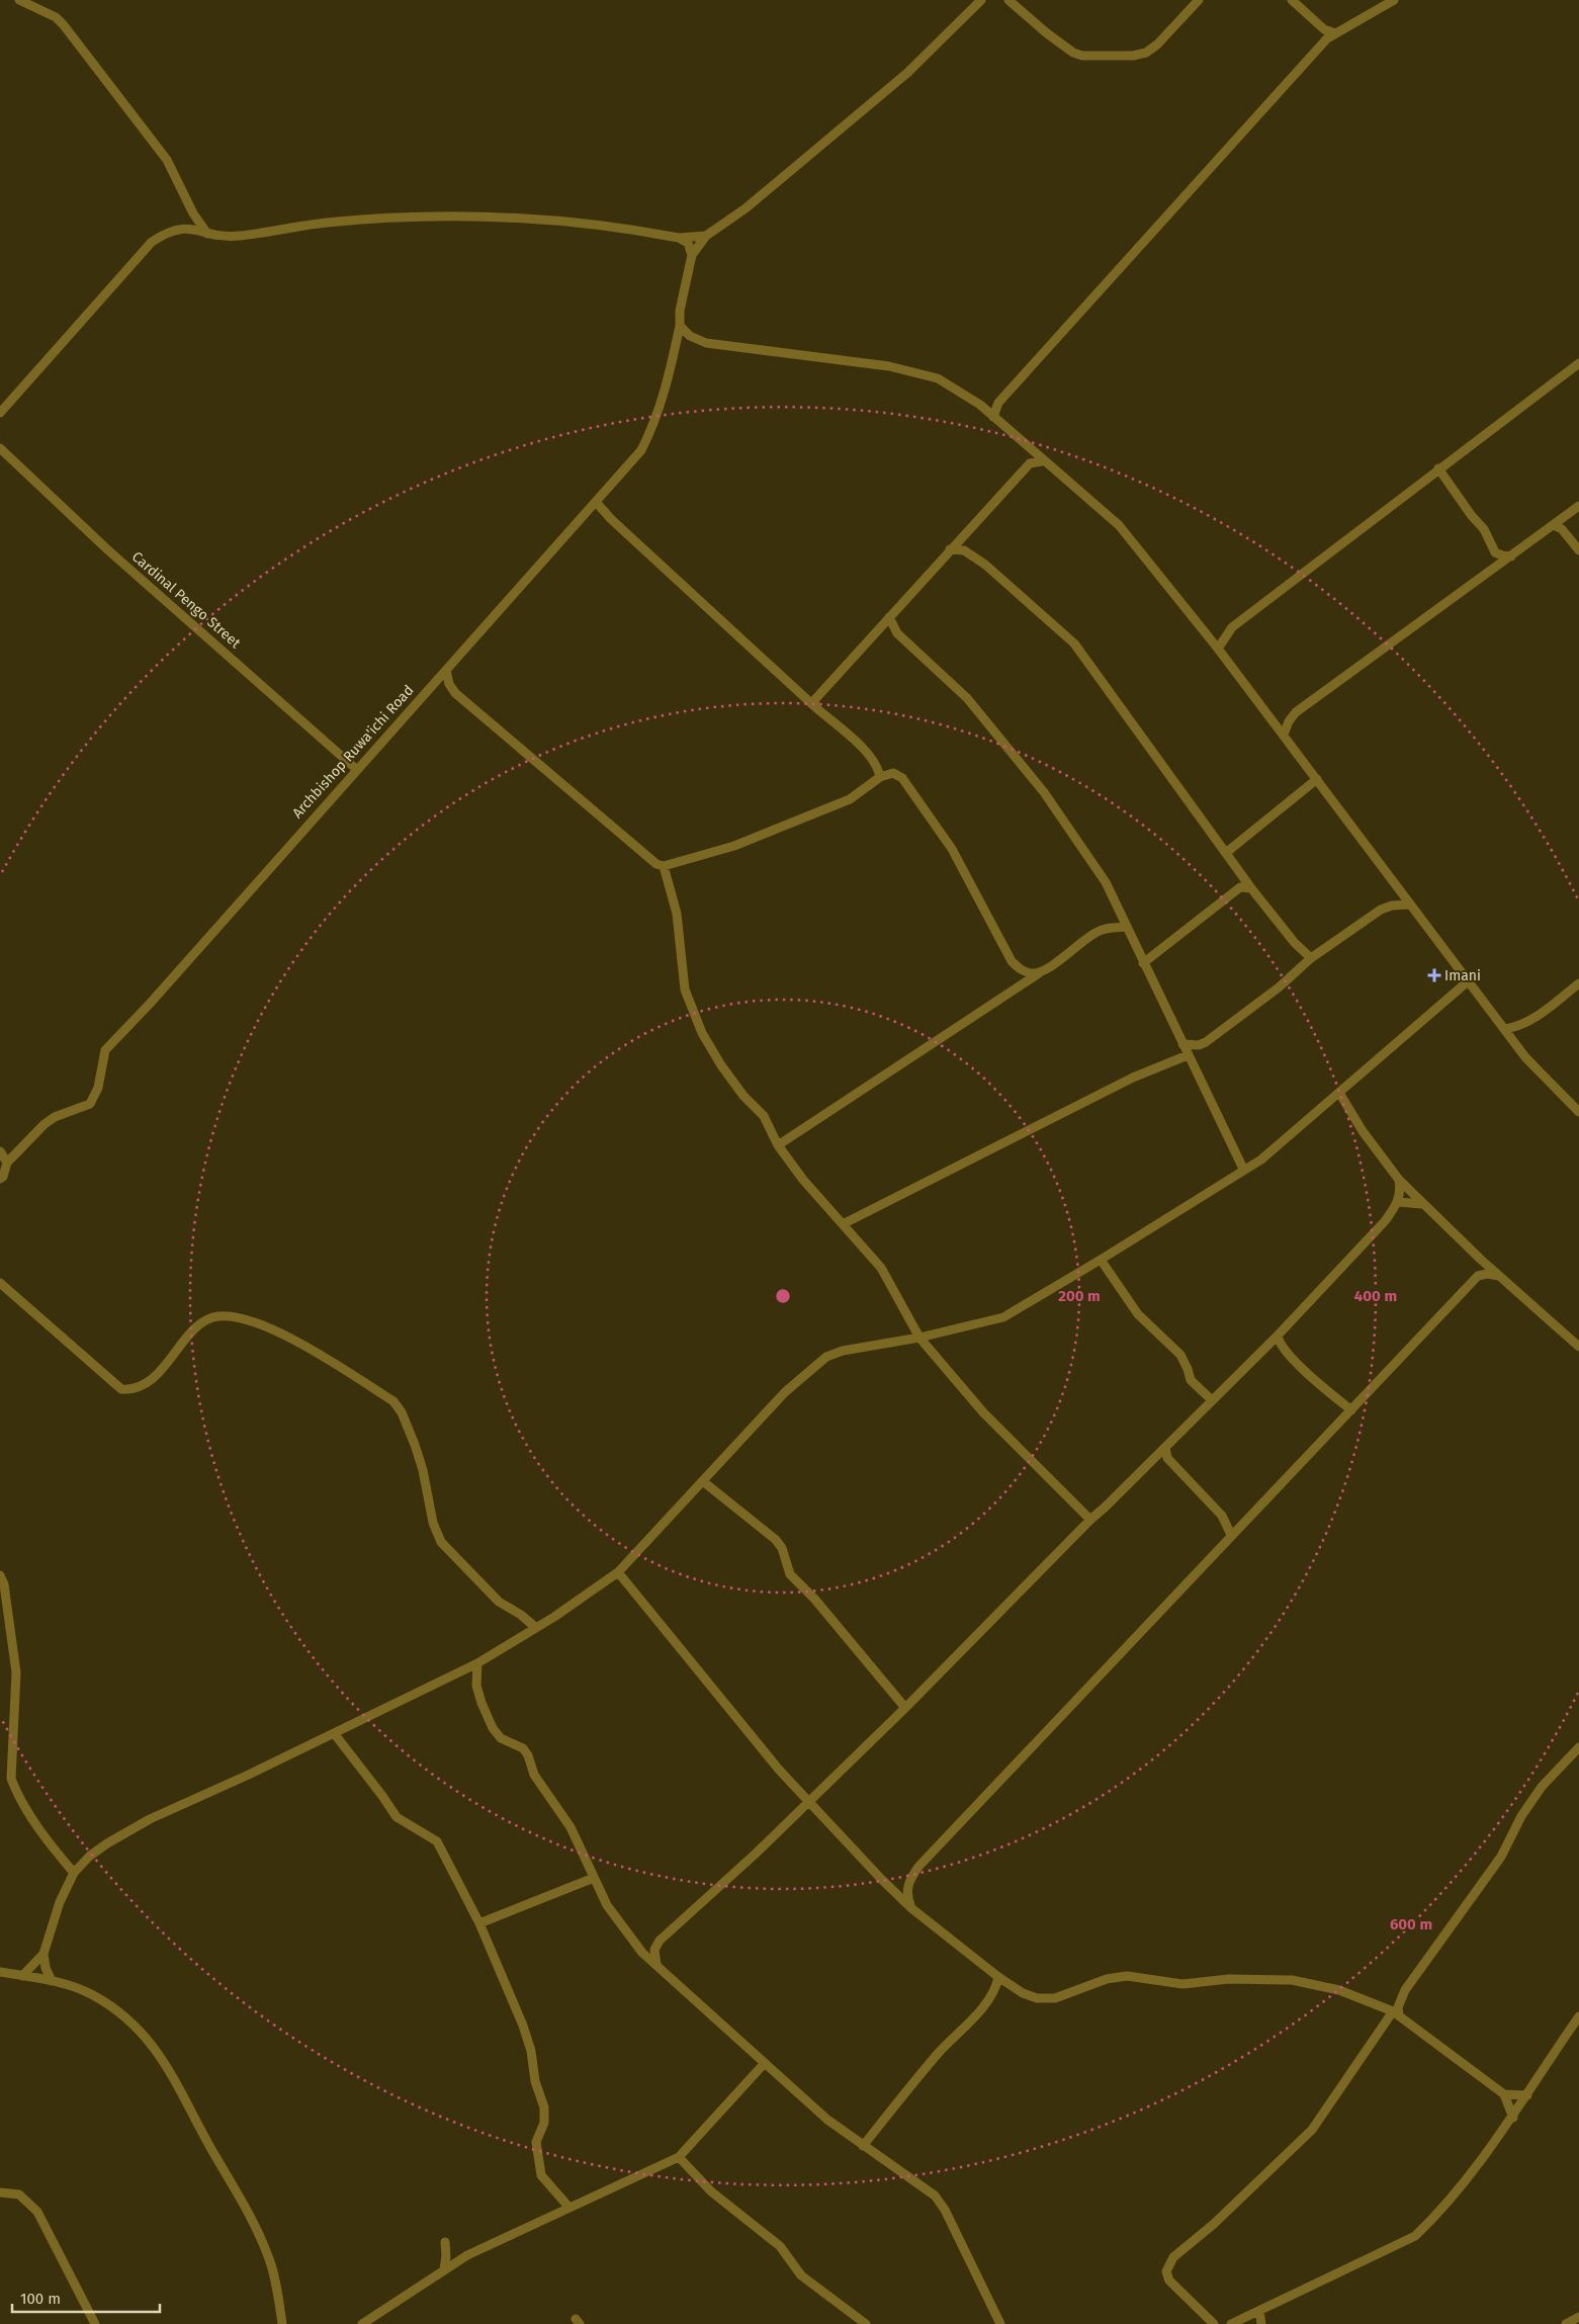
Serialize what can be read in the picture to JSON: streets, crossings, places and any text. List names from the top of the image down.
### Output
{
  "streets": {
    "street": ["Cardinal Pengo Street", "Archbishop Ruwa'ichi Road"]
  },
  "crossings": [
    ["Cardinal Pengo Street", "Archbishop Ruwa'ichi Road"]
  ],
  "places": {
    "health": ["Imani"]
  },
  "scale_bar": "100 m",
  "rings": ["200 m", "400 m", "600 m"]
}
